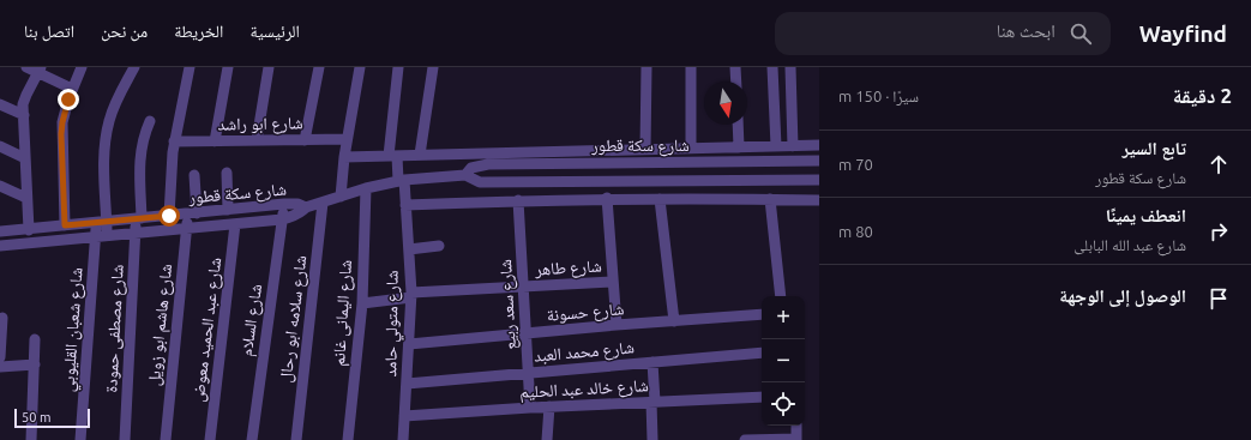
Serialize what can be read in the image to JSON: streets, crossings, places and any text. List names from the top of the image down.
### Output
{
  "streets": {
    "street": [
      "شارع ابو راشد",
      "شارع سكة قطور",
      "شارع طاهر",
      "شارع سعد ربيع",
      "شارع حسونة",
      "شارع اليمانى غانم",
      "شارع سلامه ابو رحال",
      "شارع السلام",
      "شارع متولي حامد",
      "شارع هاشم ابو زويل",
      "شارع مصطفى حمودة",
      "شارع شعبان القليوبي",
      "شارع عبد الحميد معوض",
      "شارع محمد العبد",
      "شارع خالد عبد الحليم"
    ]
  },
  "crossings": [
    ["شارع سكة قطور", "شارع اليمانى غانم"],
    ["شارع سكة قطور", "شارع سلامه ابو رحال"],
    ["شارع سكة قطور", "شارع السلام"],
    ["شارع سكة قطور", "شارع متولي حامد"],
    ["شارع سكة قطور", "شارع هاشم ابو زويل"],
    ["شارع سكة قطور", "شارع مصطفى حمودة"],
    ["شارع سكة قطور", "شارع شعبان القليوبي"],
    ["شارع سكة قطور", "شارع عبد الحميد معوض"],
    ["شارع طاهر", "شارع سعد ربيع"],
    ["شارع طاهر", "شارع اليمانى غانم"],
    ["شارع طاهر", "شارع متولي حامد"],
    ["شارع سعد ربيع", "شارع حسونة"],
    ["شارع سعد ربيع", "شارع محمد العبد"],
    ["شارع سعد ربيع", "شارع خالد عبد الحليم"],
    ["شارع حسونة", "شارع متولي حامد"],
    ["شارع متولي حامد", "شارع محمد العبد"],
    ["شارع متولي حامد", "شارع خالد عبد الحليم"]
  ],
  "scale_bar": "50 m",
  "north": "bottom",
  "page": {
    "header": "Wayfind",
    "search": "ابحث هنا",
    "nav": [
      "الرئيسية",
      "الخريطة",
      "من نحن",
      "اتصل بنا"
    ],
    "heading": ["2 دقيقة", "سيرًا · 150 m"],
    "list": [
      ["تابع السير", "شارع سكة قطور", "70 m"],
      ["انعطف يمينًا", "شارع عبد الله البابلى", "80 m"],
      "الوصول إلى الوجهة"
    ],
    "map_buttons": ["+", "−"],
    "scale": "50 m"
  }
}
